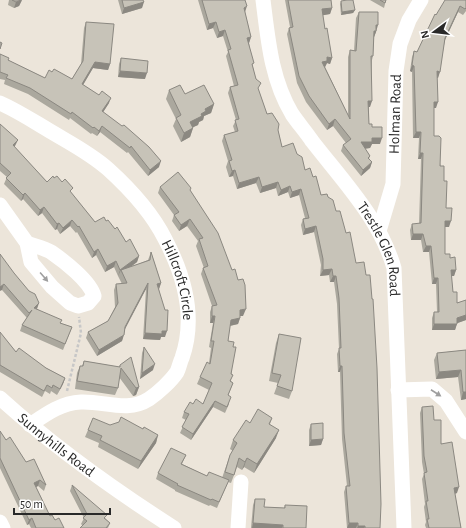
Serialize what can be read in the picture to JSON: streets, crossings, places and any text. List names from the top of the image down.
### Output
{
  "streets": {
    "street": [
      "Holman Road",
      "Trestle Glen Road",
      "Hillcroft Circle",
      "Sunnyhills Road"
    ]
  },
  "crossings": [
    ["Holman Road", "Trestle Glen Road"],
    ["Hillcroft Circle", "Sunnyhills Road"]
  ],
  "scale_bar": "50 m",
  "north": "left"
}
